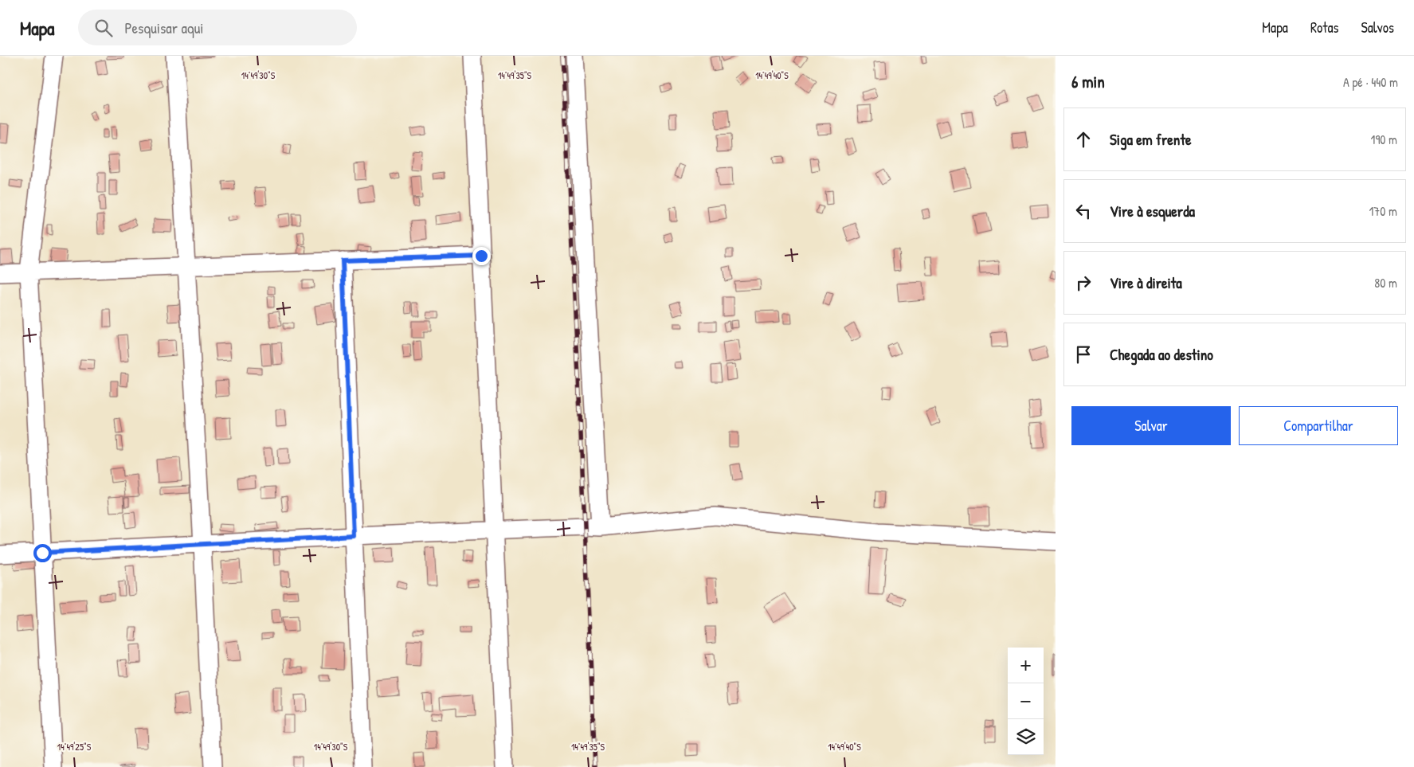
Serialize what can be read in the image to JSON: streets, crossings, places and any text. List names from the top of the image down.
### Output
{
  "page": {
    "header": "Mapa",
    "search": "Pesquisar aqui",
    "nav": ["Mapa", "Rotas", "Salvos"],
    "heading": ["6 min", "A pé · 440 m"],
    "list": [
      ["Siga em frente", "190 m"],
      ["Vire à esquerda", "170 m"],
      ["Vire à direita", "80 m"],
      "Chegada ao destino"
    ],
    "buttons": ["Salvar", "Compartilhar"],
    "map_buttons": ["+", "−"]
  },
  "coordinates": [
    "14°49'30\"S",
    "14°49'35\"S",
    "14°49'40\"S",
    "14°49'25\"S"
  ]
}
